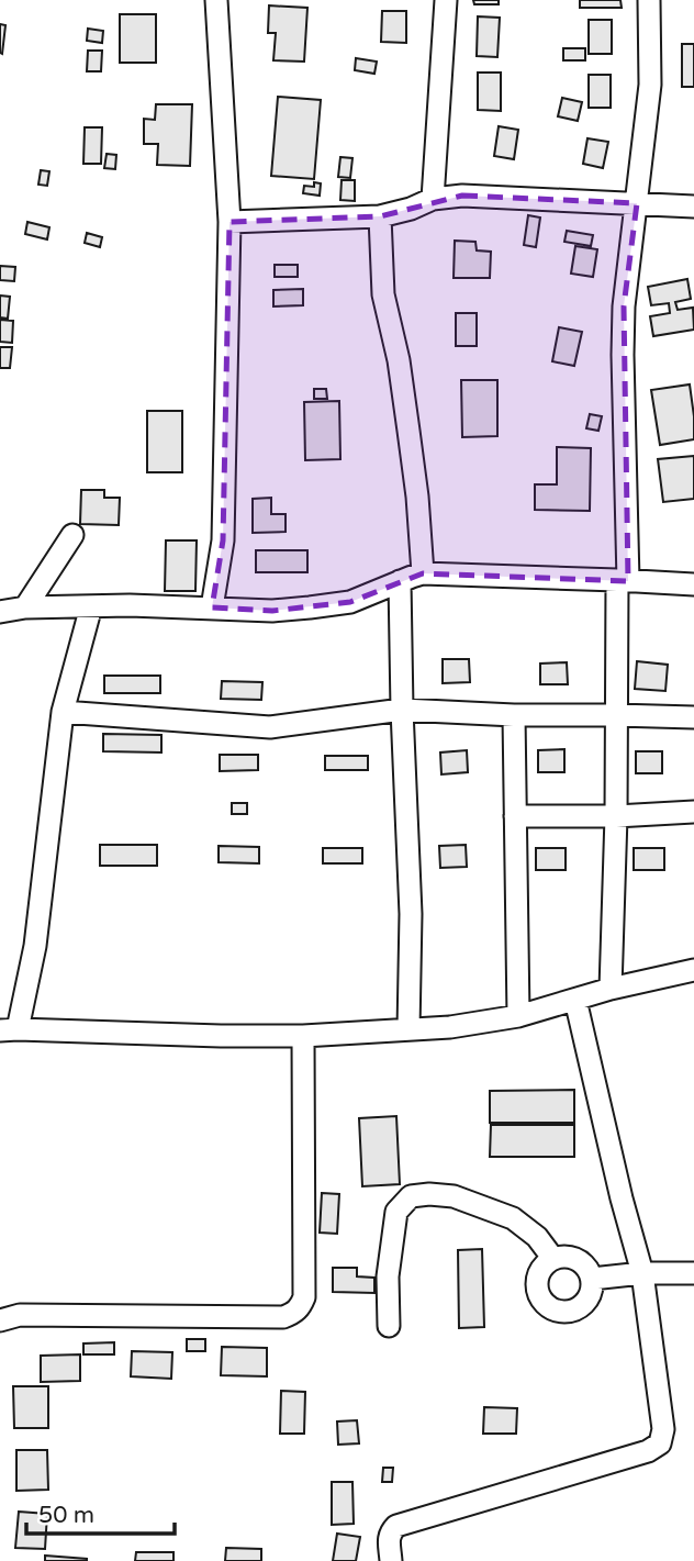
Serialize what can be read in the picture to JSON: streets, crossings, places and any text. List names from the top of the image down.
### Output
{
  "scale_bar": "50 m"
}
